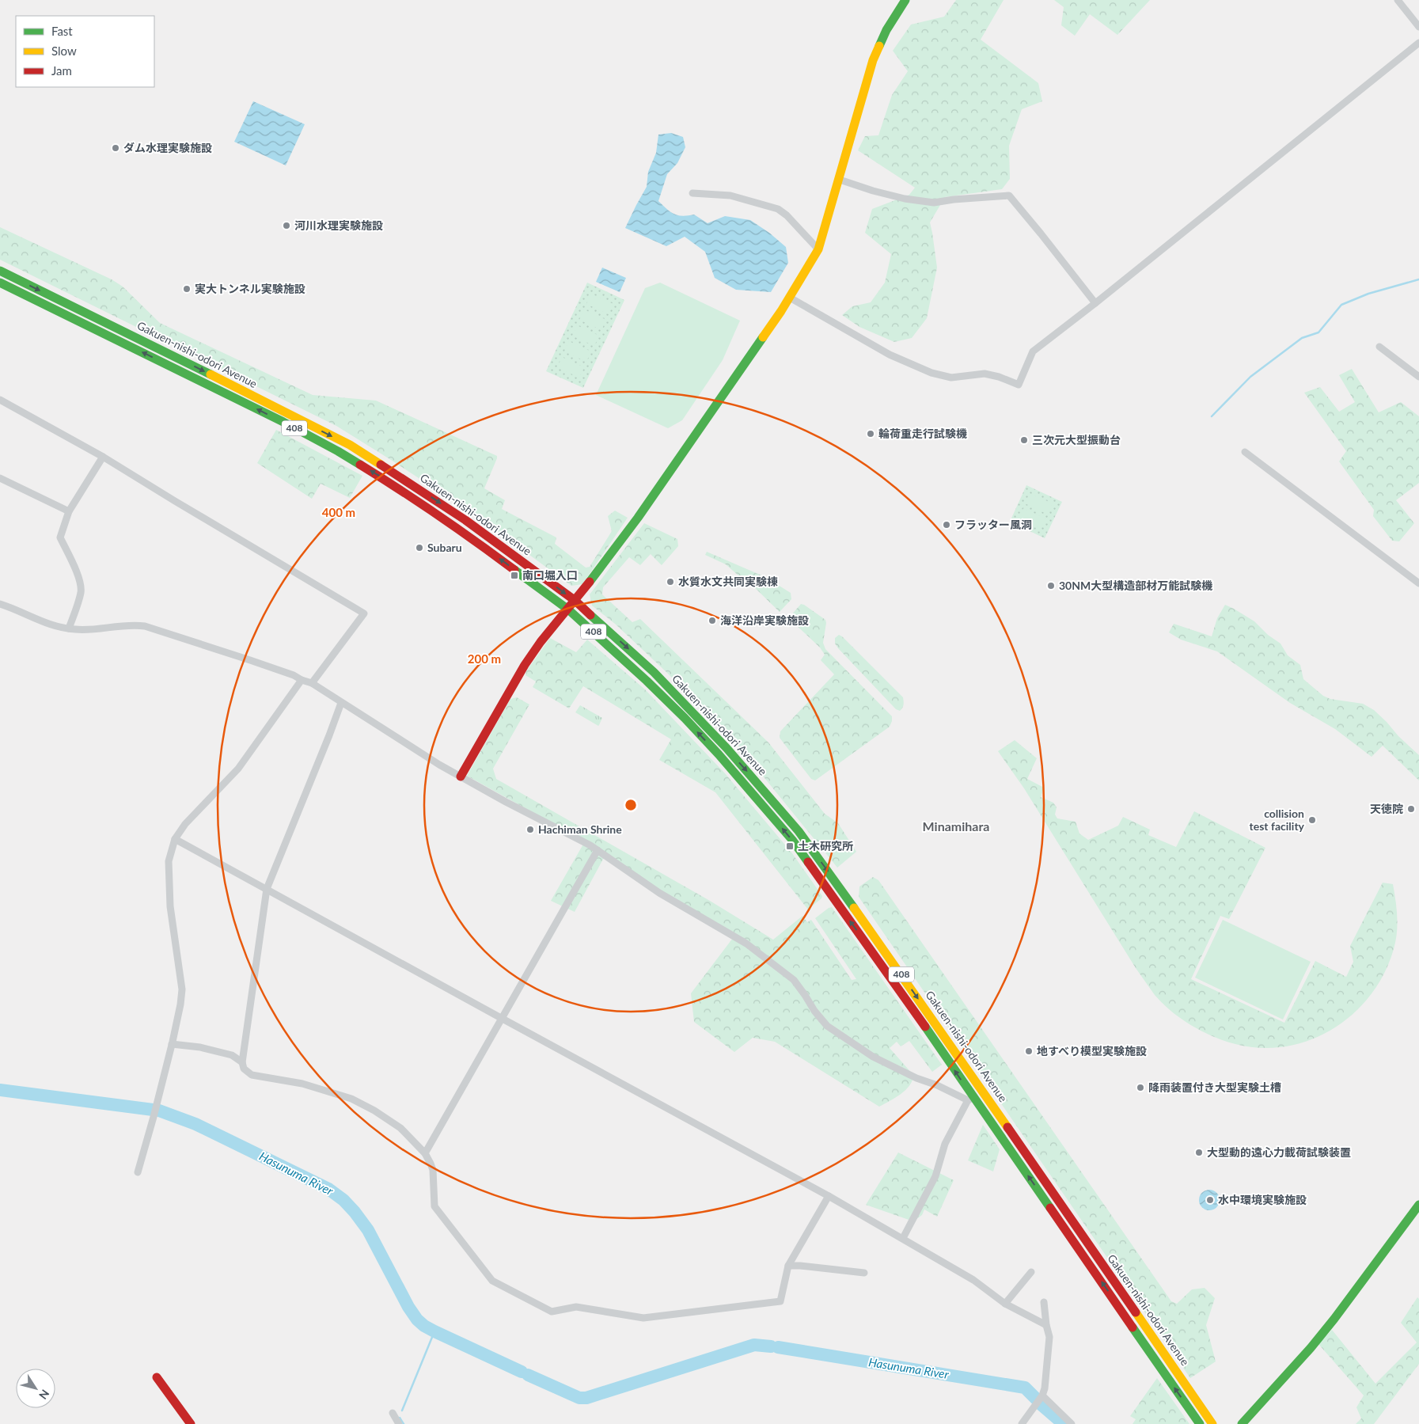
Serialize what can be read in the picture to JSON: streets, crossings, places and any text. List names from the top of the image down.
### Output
{
  "streets": {
    "main road": ["Gakuen-nishi-odori Avenue", "408"]
  },
  "districts": ["Minamihara"],
  "water": ["Hasunuma River"],
  "places": {
    "other": [
      "ダム水理実験施設",
      "河川水理実験施設",
      "実大トンネル実験施設",
      "輪荷重走行試験機",
      "三次元大型振動台",
      "フラッター風洞",
      "Subaru",
      "水質水文共同実験棟",
      "30NM大型構造部材万能試験機",
      "海洋沿岸実験施設",
      "天徳院",
      "collision test facility",
      "Hachiman Shrine",
      "地すべり模型実験施設",
      "降雨装置付き大型実験土槽",
      "大型動的遠心力載荷試験装置",
      "水中環境実験施設"
    ],
    "transit": ["南口堀入口", "土木研究所"]
  },
  "legend": ["Fast", "Slow", "Jam"],
  "north": "bottom right",
  "rings": ["400 m", "200 m"]
}
